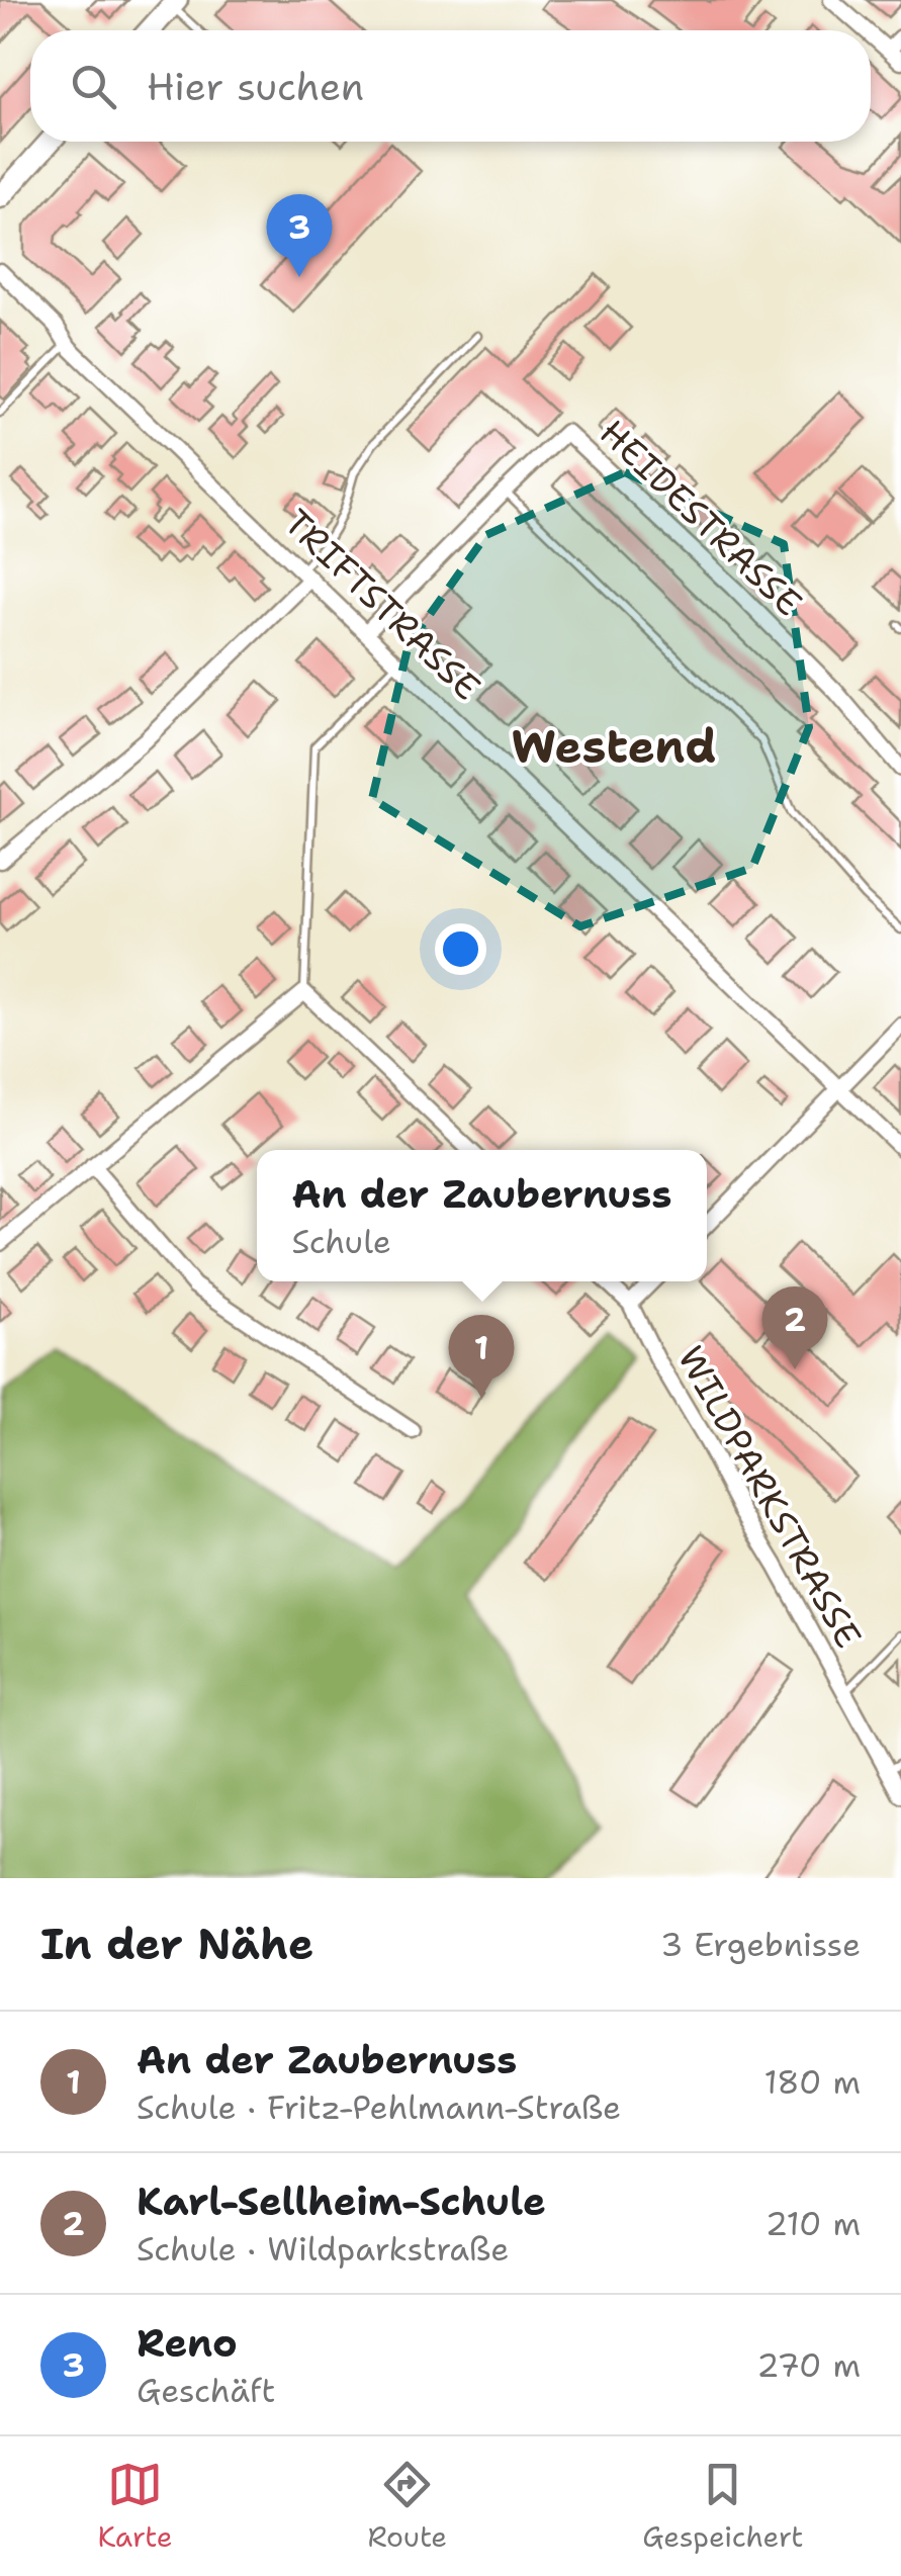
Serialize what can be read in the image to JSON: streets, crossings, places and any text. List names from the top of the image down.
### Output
{
  "streets": {
    "street": ["HEIDESTRASSE", "TRIFTSTRASSE", "WILDPARKSTRASSE"]
  },
  "crossings": [
    ["HEIDESTRASSE", "TRIFTSTRASSE"]
  ],
  "districts": ["Westend"],
  "page": {
    "search": "Hier suchen",
    "pins": ["3", "2", "1"],
    "popup": ["An der Zaubernuss", "Schule"],
    "heading": ["In der Nähe", "3 Ergebnisse"],
    "list": [
      {
        "mark": "1",
        "name": "An der Zaubernuss",
        "note": "Schule · Fritz-Pehlmann-Straße",
        "value": "180 m"
      },
      {
        "mark": "2",
        "name": "Karl-Sellheim-Schule",
        "note": "Schule · Wildparkstraße",
        "value": "210 m"
      },
      {
        "mark": "3",
        "name": "Reno",
        "note": "Geschäft",
        "value": "270 m"
      }
    ],
    "nav": ["Karte", "Route", "Gespeichert"]
  }
}
